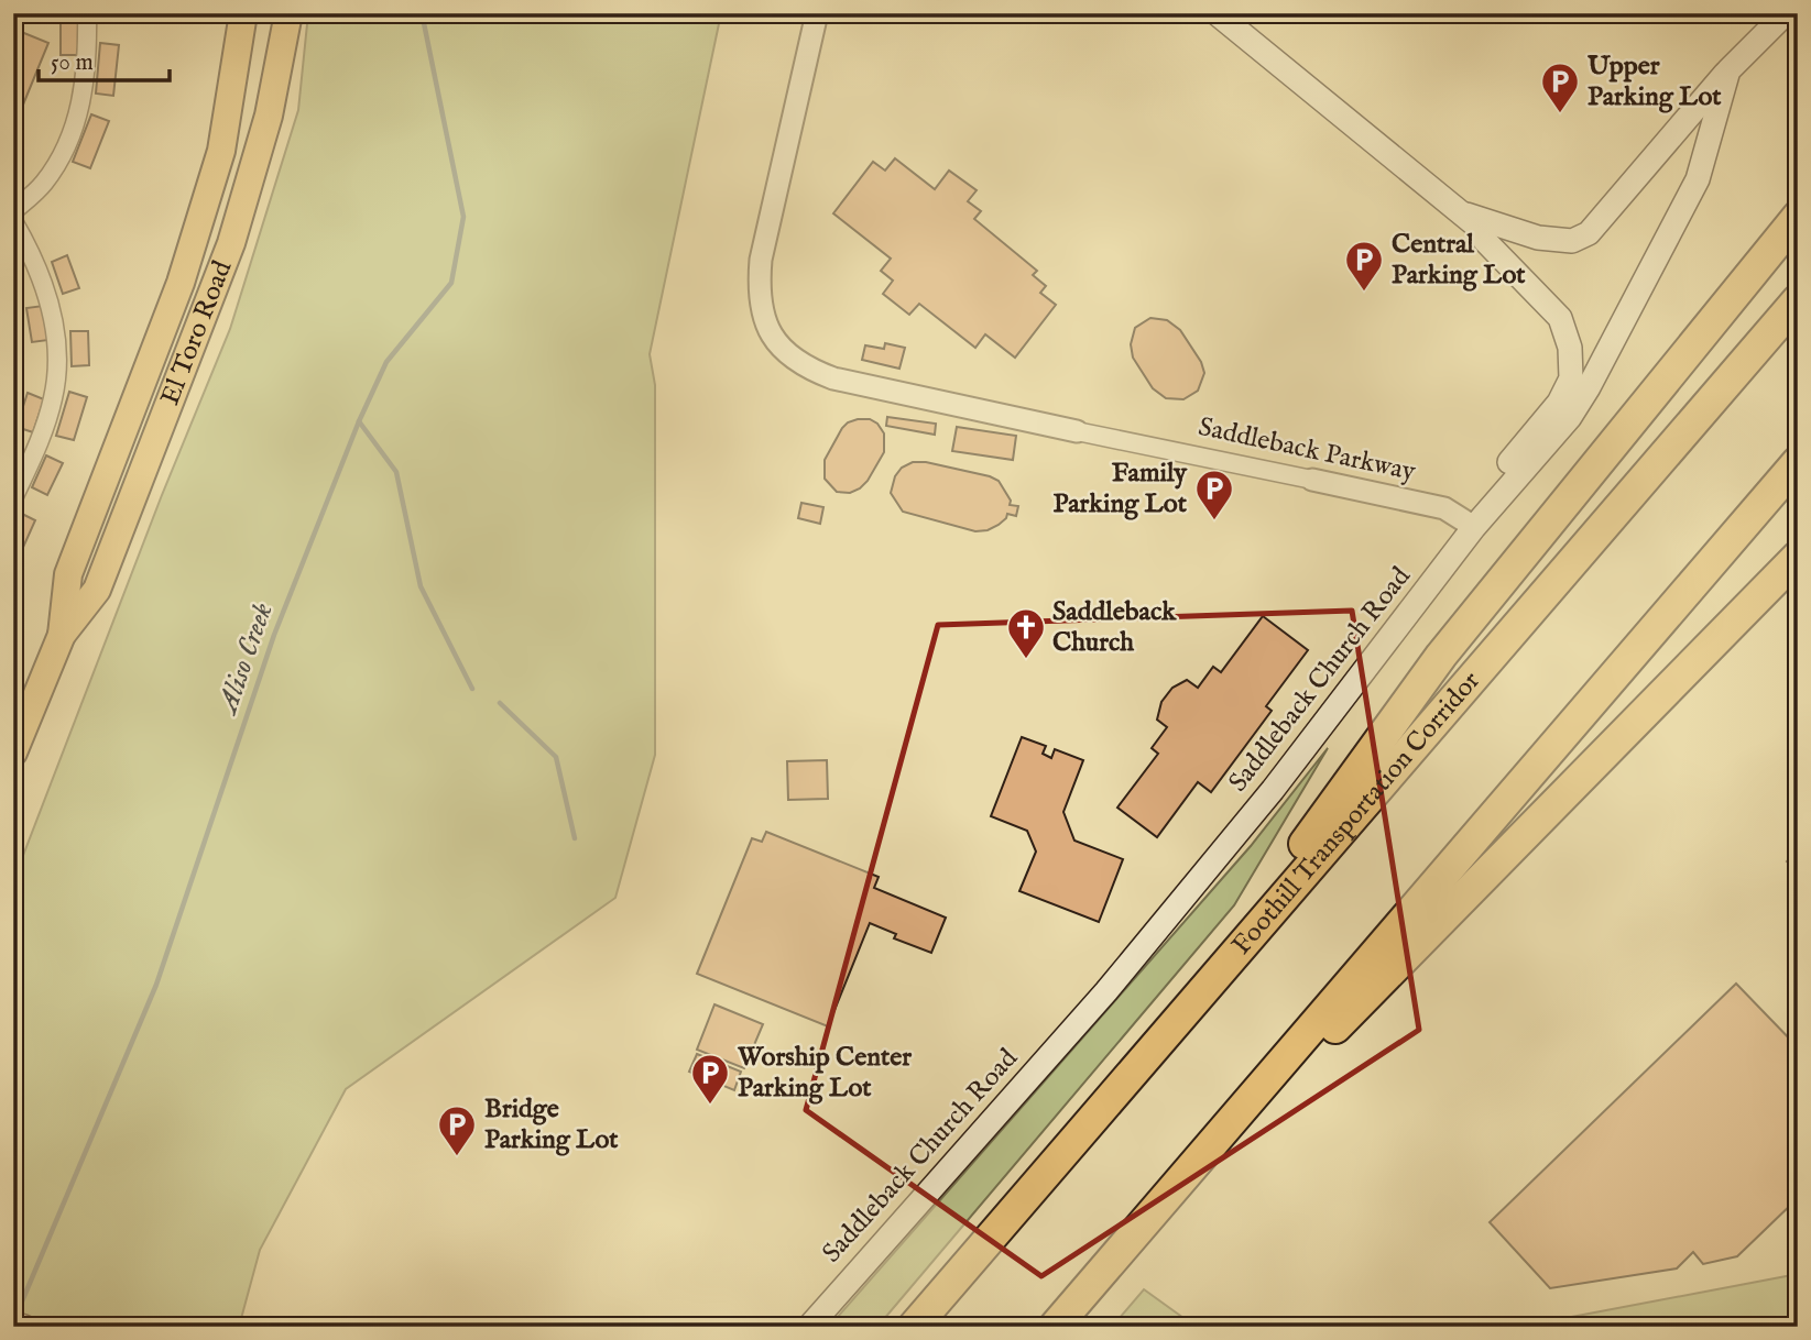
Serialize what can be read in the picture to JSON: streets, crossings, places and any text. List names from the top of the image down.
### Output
{
  "streets": {
    "highway": ["Foothill Transportation Corridor"],
    "main road": ["El Toro Road", "Saddleback Church Road"],
    "street": ["Saddleback Parkway"]
  },
  "crossings": [
    ["Saddleback Parkway", "Saddleback Church Road"]
  ],
  "water": ["Aliso Creek"],
  "places": {
    "parking": [
      "Upper Parking Lot",
      "Central Parking Lot",
      "Family Parking Lot",
      "Worship Center Parking Lot",
      "Bridge Parking Lot"
    ],
    "church": ["Saddleback Church"]
  },
  "scale_bar": "50 m"
}
